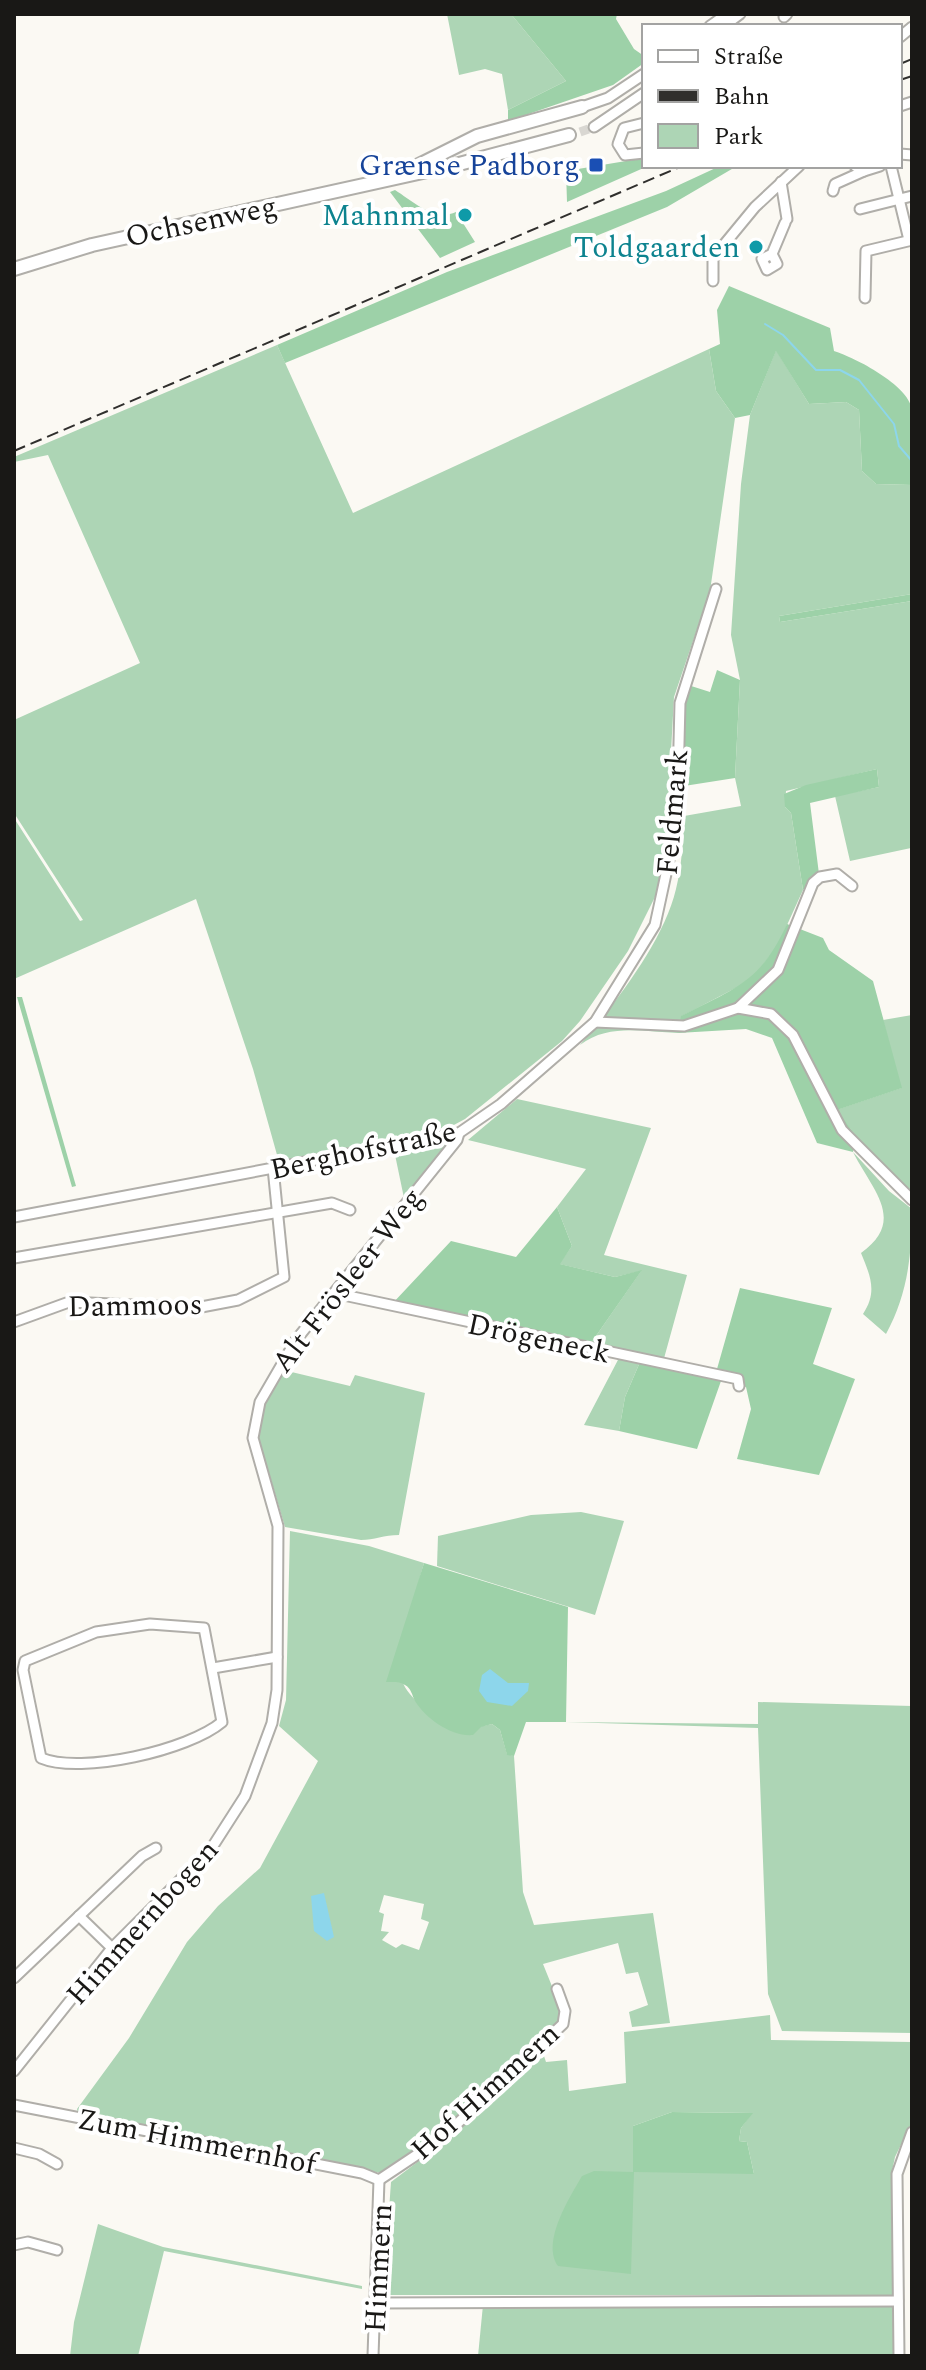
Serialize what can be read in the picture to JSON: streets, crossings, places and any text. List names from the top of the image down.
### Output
{
  "streets": {
    "main road": ["Ochsenweg"],
    "street": [
      "Feldmark",
      "Berghofstraße",
      "Alt Frösleer Weg",
      "Dammoos",
      "Drögeneck",
      "Himmernbogen",
      "Hof Himmern",
      "Zum Himmernhof",
      "Himmern"
    ]
  },
  "crossings": [
    ["Feldmark", "Berghofstraße"],
    ["Berghofstraße", "Alt Frösleer Weg"],
    ["Berghofstraße", "Dammoos"],
    ["Alt Frösleer Weg", "Drögeneck"],
    ["Alt Frösleer Weg", "Himmernbogen"],
    ["Hof Himmern", "Zum Himmernhof"],
    ["Hof Himmern", "Himmern"],
    ["Zum Himmernhof", "Himmern"]
  ],
  "places": {
    "transit": ["Grænse Padborg"],
    "other": ["Mahnmal", "Toldgaarden"]
  },
  "legend": ["Straße", "Bahn", "Park"]
}
